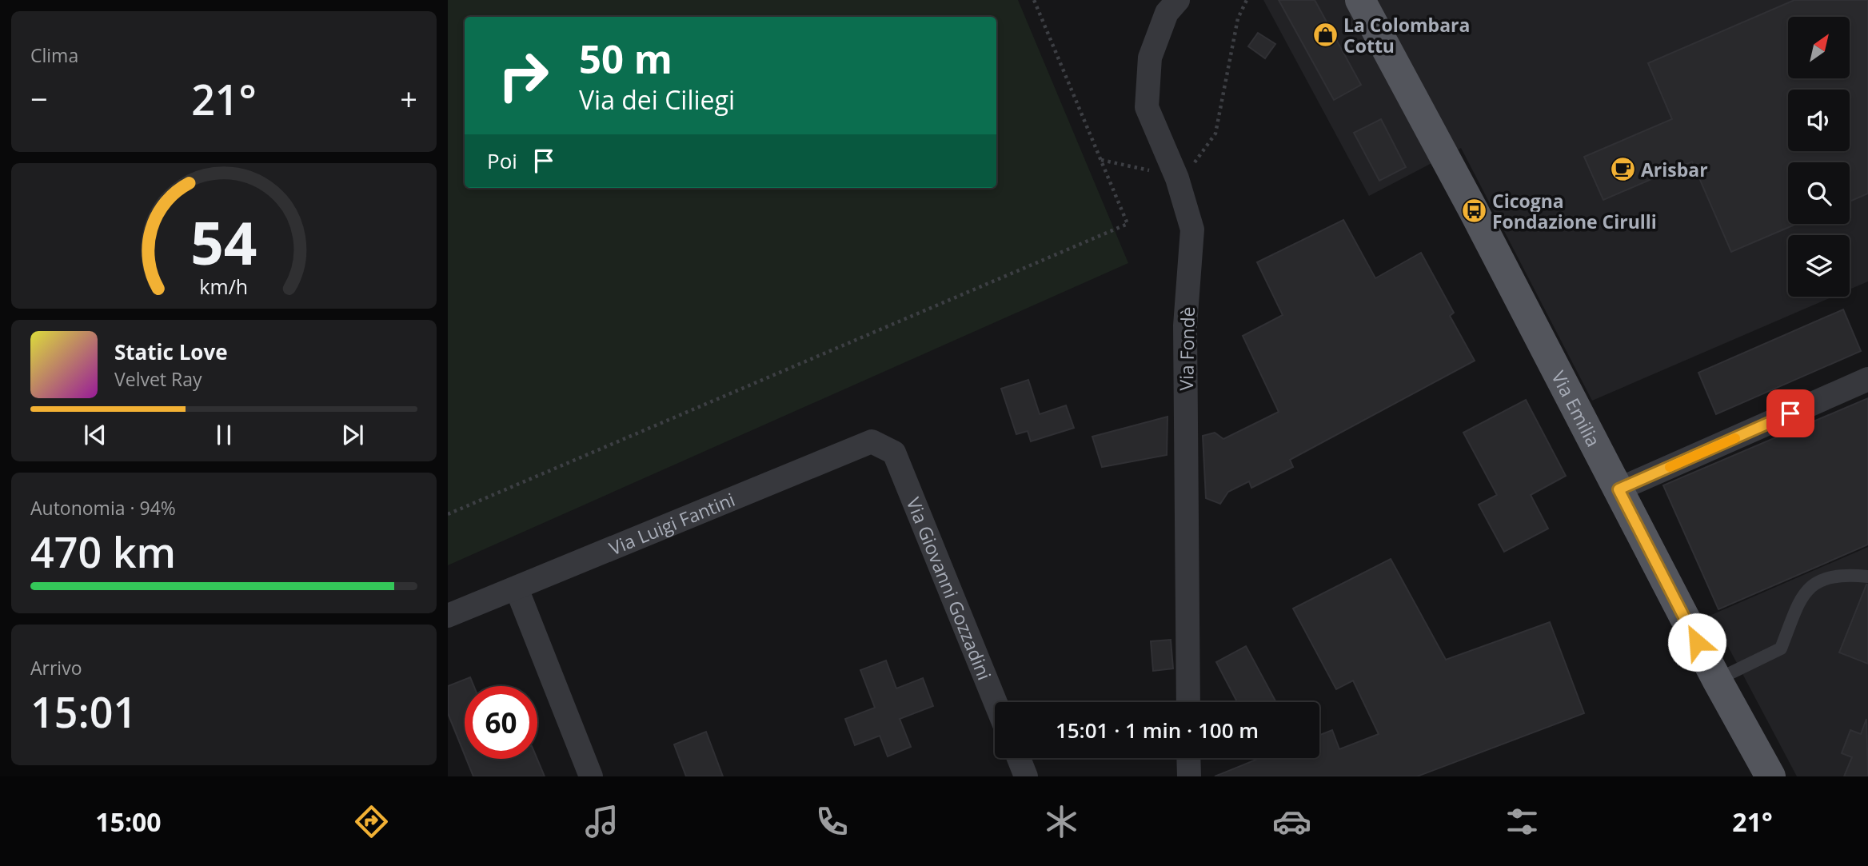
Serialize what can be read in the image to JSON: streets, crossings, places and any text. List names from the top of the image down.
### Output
{
  "streets": {
    "main road": ["Via Emilia"],
    "street": ["Via Fondè", "Via Luigi Fantini", "Via Giovanni Gozzadini"]
  },
  "crossings": [
    ["Via Luigi Fantini", "Via Giovanni Gozzadini"]
  ],
  "places": {
    "shop": ["La Colombara Cottu"],
    "cafe": ["Arisbar"],
    "bus stop": ["Cicogna Fondazione Cirulli"]
  },
  "north": "top right",
  "page": {
    "tile": [
      "Clima",
      ["Autonomia · 94%", "470 km"],
      ["Arrivo", "15:01"]
    ],
    "turn": ["50 m", "Via dei Ciliegi"],
    "heat": ["−", "21°", "+"],
    "then": "Poi",
    "song": ["Static Love", "Velvet Ray"],
    "limit": "60",
    "trip": "15:01 · 1 min · 100 m",
    "tabs": ["15:00", "21°"],
    "gauge": ["54", "km/h"]
  }
}
